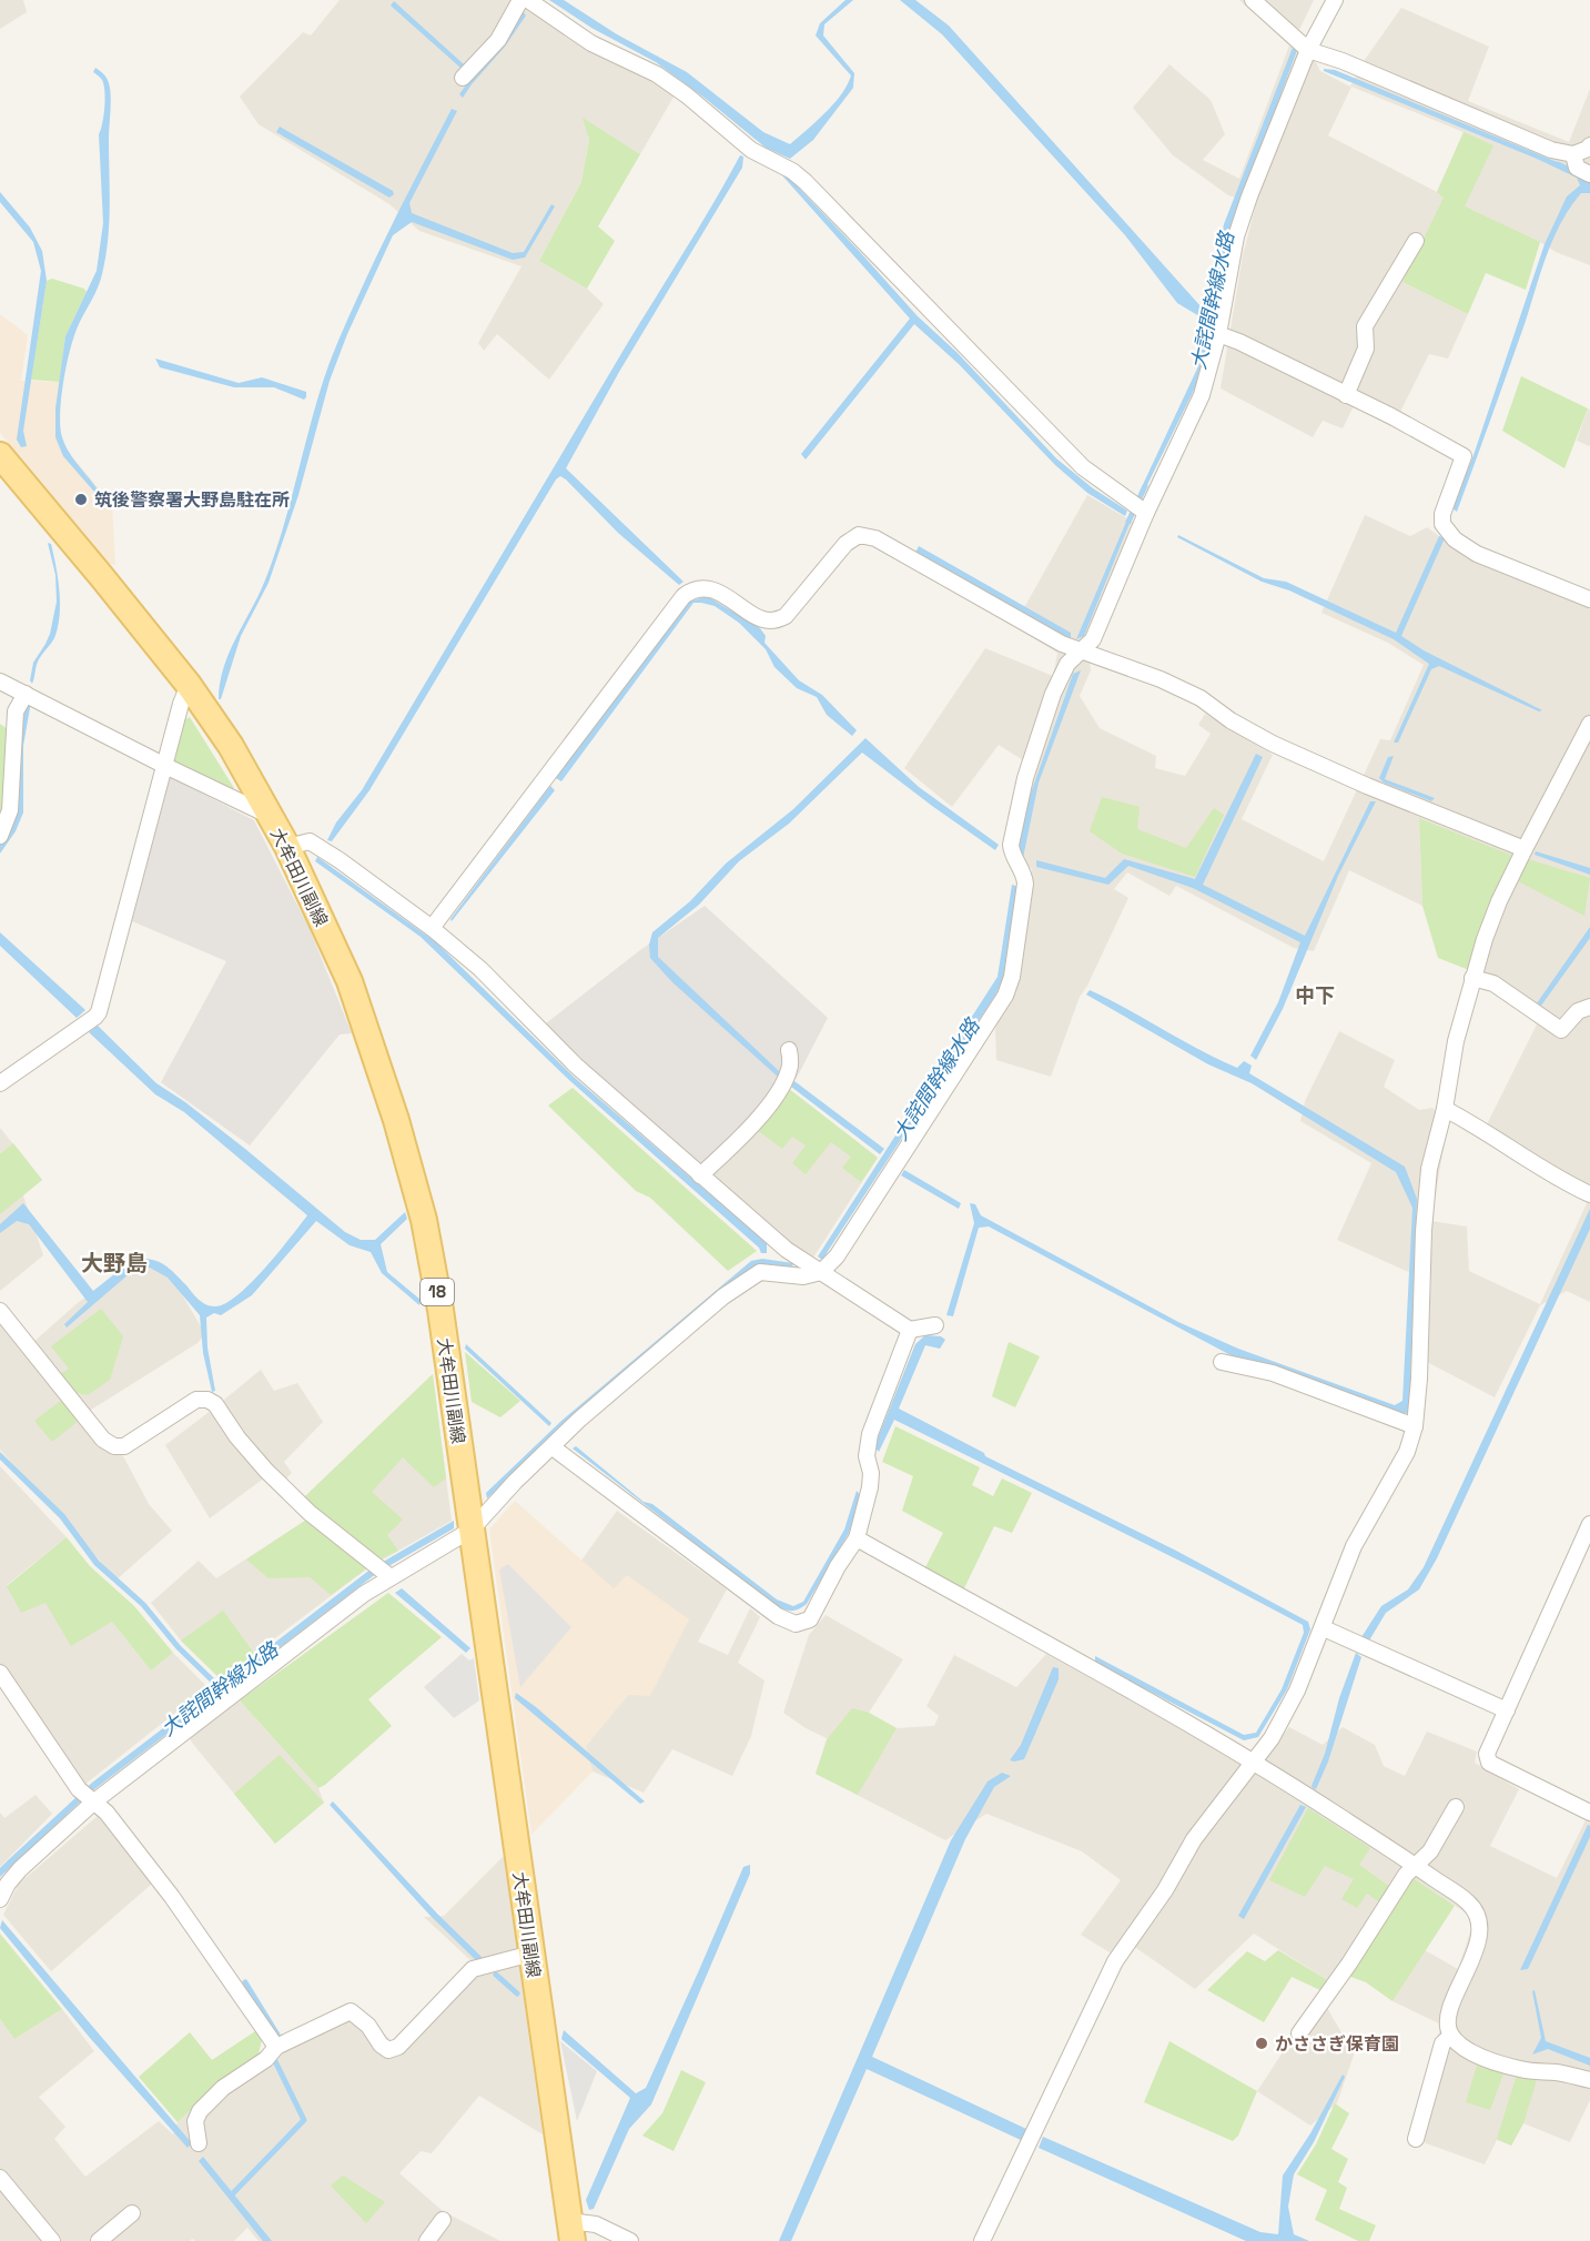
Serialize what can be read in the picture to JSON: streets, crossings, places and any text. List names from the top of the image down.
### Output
{
  "streets": {
    "main road": ["大牟田川副線", "18"]
  },
  "districts": ["中下", "大野島"],
  "water": ["大詫間幹線水路"],
  "places": ["筑後警察署大野島駐在所", "かささぎ保育園"]
}
